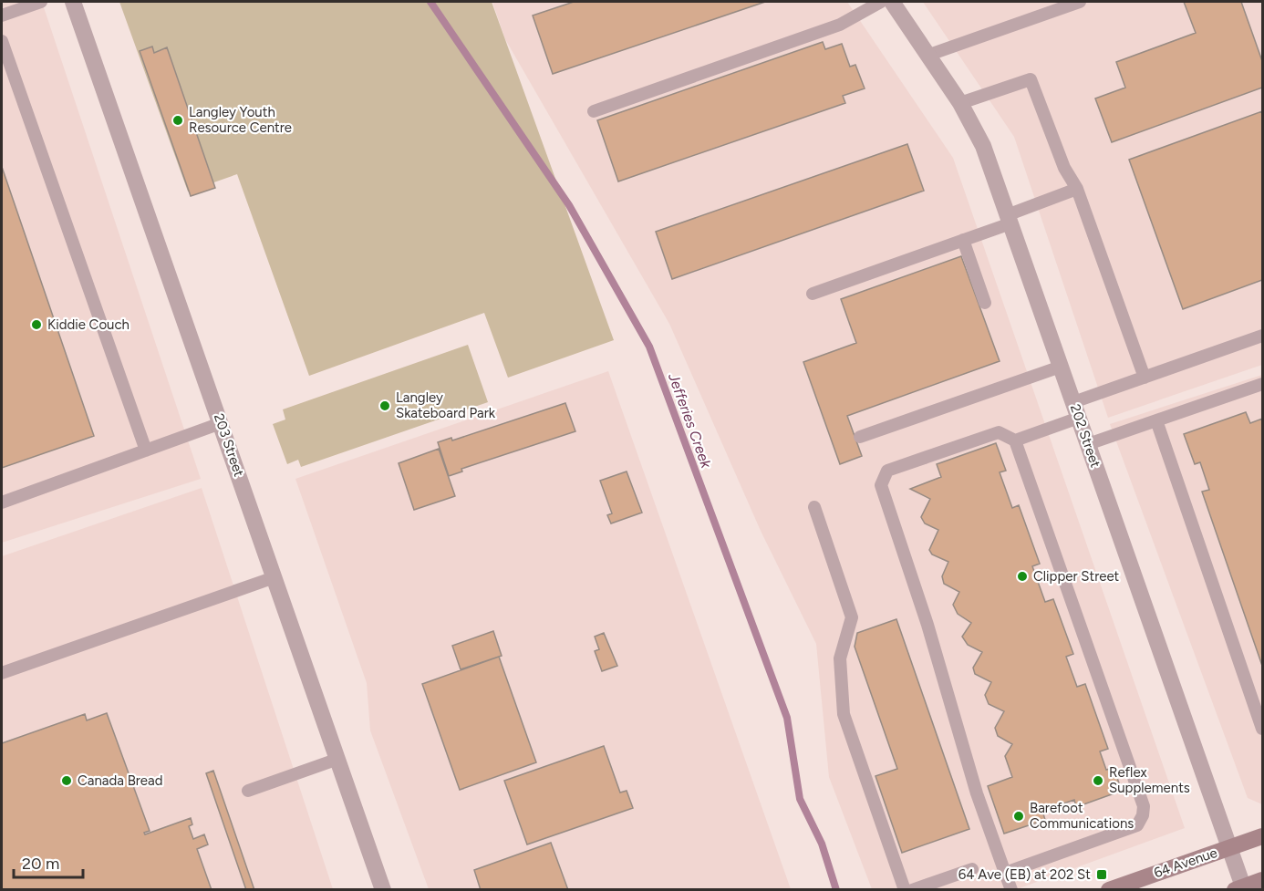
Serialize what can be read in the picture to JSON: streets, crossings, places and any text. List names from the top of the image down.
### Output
{
  "streets": {
    "main road": ["64 Avenue"],
    "street": ["202 Street", "203 Street"]
  },
  "crossings": [
    ["202 Street", "64 Avenue"]
  ],
  "water": ["Jefferies Creek"],
  "places": {
    "other": [
      "Langley Youth Resource Centre",
      "Kiddie Couch",
      "Langley Skateboard Park",
      "Clipper Street",
      "Canada Bread",
      "Reflex Supplements",
      "Barefoot Communications"
    ],
    "transit": ["64 Ave (EB) at 202 St"]
  },
  "scale_bar": "20 m"
}
